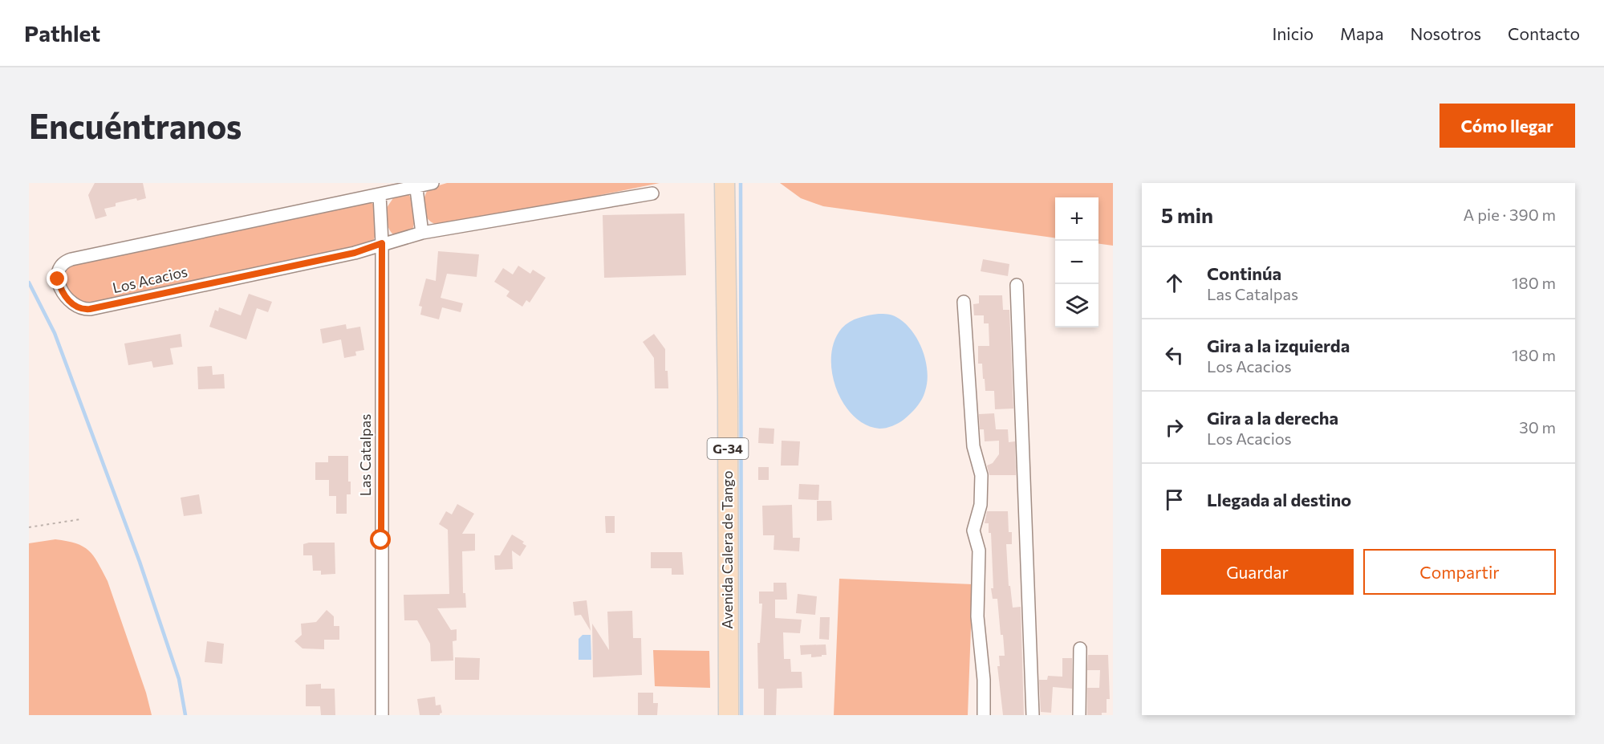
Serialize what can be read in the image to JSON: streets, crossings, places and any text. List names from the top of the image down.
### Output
{
  "streets": {
    "main road": ["G-34", "Avenida Calera de Tango"],
    "street": ["Los Acacios", "Las Catalpas"]
  },
  "crossings": [
    ["Los Acacios", "Las Catalpas"]
  ],
  "page": {
    "header": "Pathlet",
    "nav": [
      "Inicio",
      "Mapa",
      "Nosotros",
      "Contacto"
    ],
    "buttons": [
      "Cómo llegar",
      ["Guardar", "Compartir"]
    ],
    "title": "Encuéntranos",
    "heading": ["5 min", "A pie · 390 m"],
    "map_buttons": ["+", "−"],
    "list": [
      ["Continúa", "Las Catalpas", "180 m"],
      ["Gira a la izquierda", "Los Acacios", "180 m"],
      ["Gira a la derecha", "Los Acacios", "30 m"],
      "Llegada al destino"
    ]
  }
}
